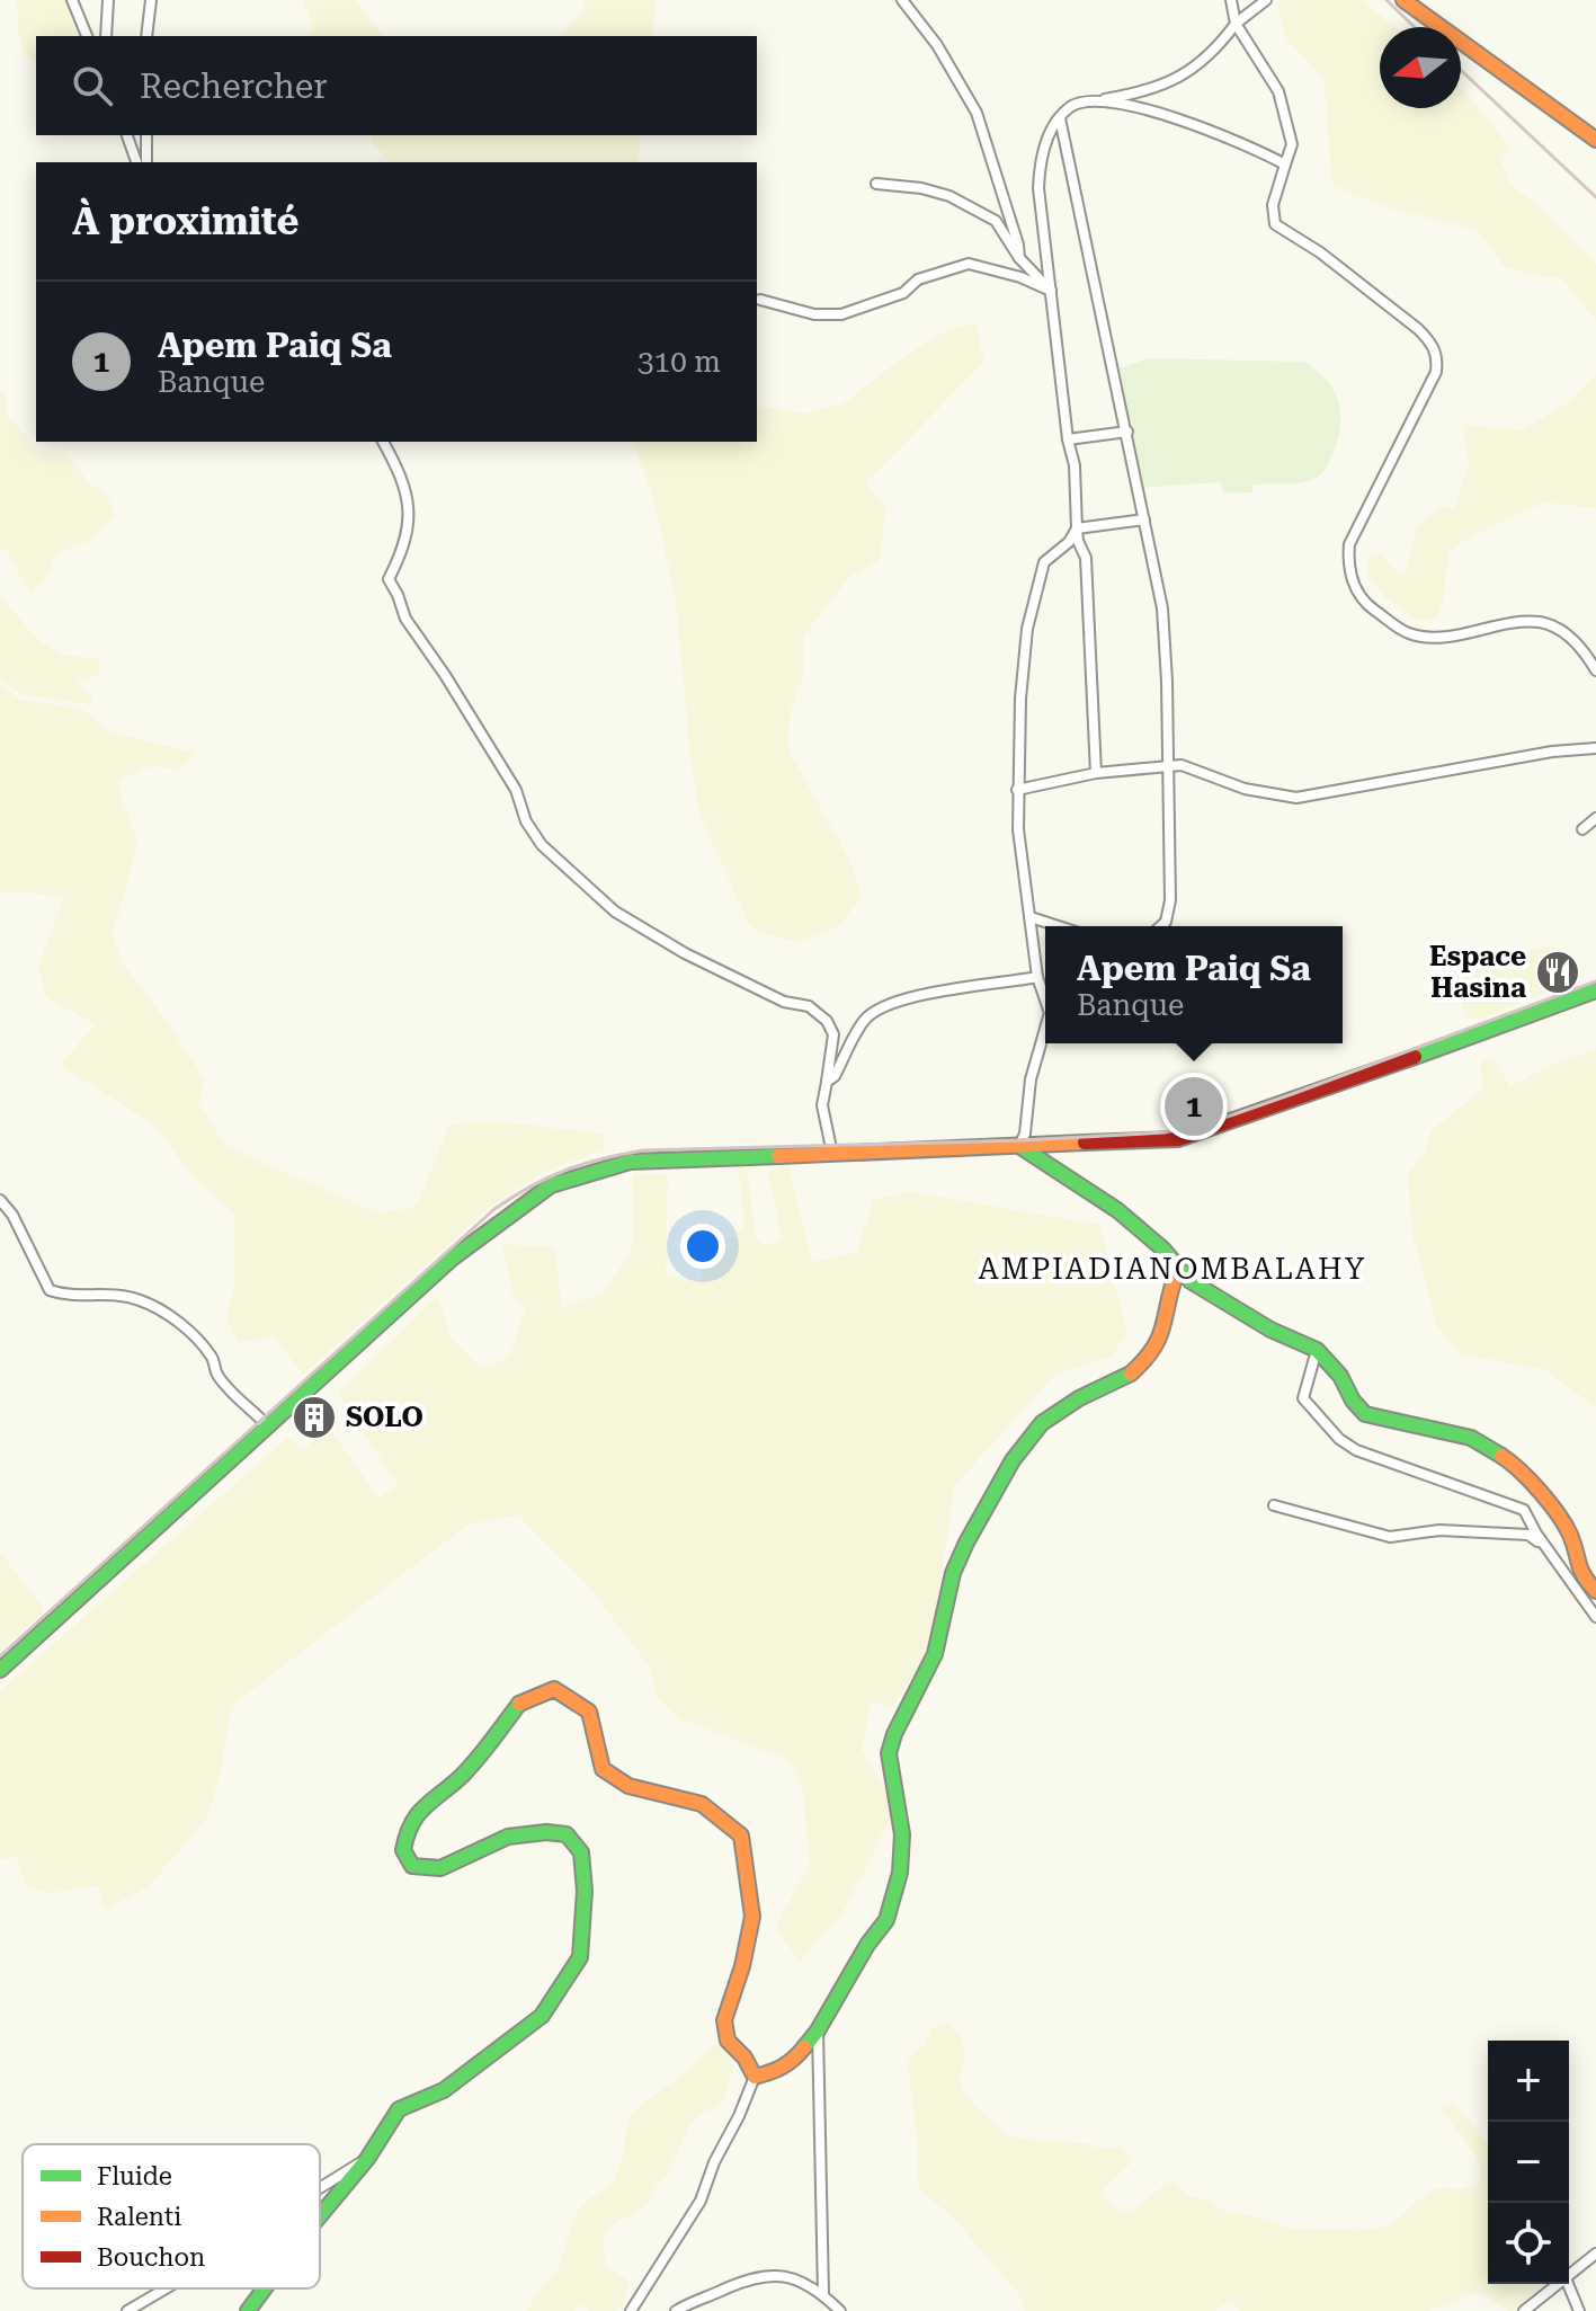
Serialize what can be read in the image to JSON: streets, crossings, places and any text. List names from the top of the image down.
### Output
{
  "districts": ["AMPIADIANOMBALAHY"],
  "places": {
    "restaurant": ["Espace Hasina"],
    "building": ["SOLO"]
  },
  "legend": ["Fluide", "Ralenti", "Bouchon"],
  "north": "left",
  "page": {
    "search": "Rechercher",
    "heading": "À proximité",
    "list": [
      {
        "mark": "1",
        "name": "Apem Paiq Sa",
        "note": "Banque",
        "value": "310 m"
      }
    ],
    "popup": ["Apem Paiq Sa", "Banque"],
    "pins": "1",
    "map_buttons": ["+", "−"]
  }
}
